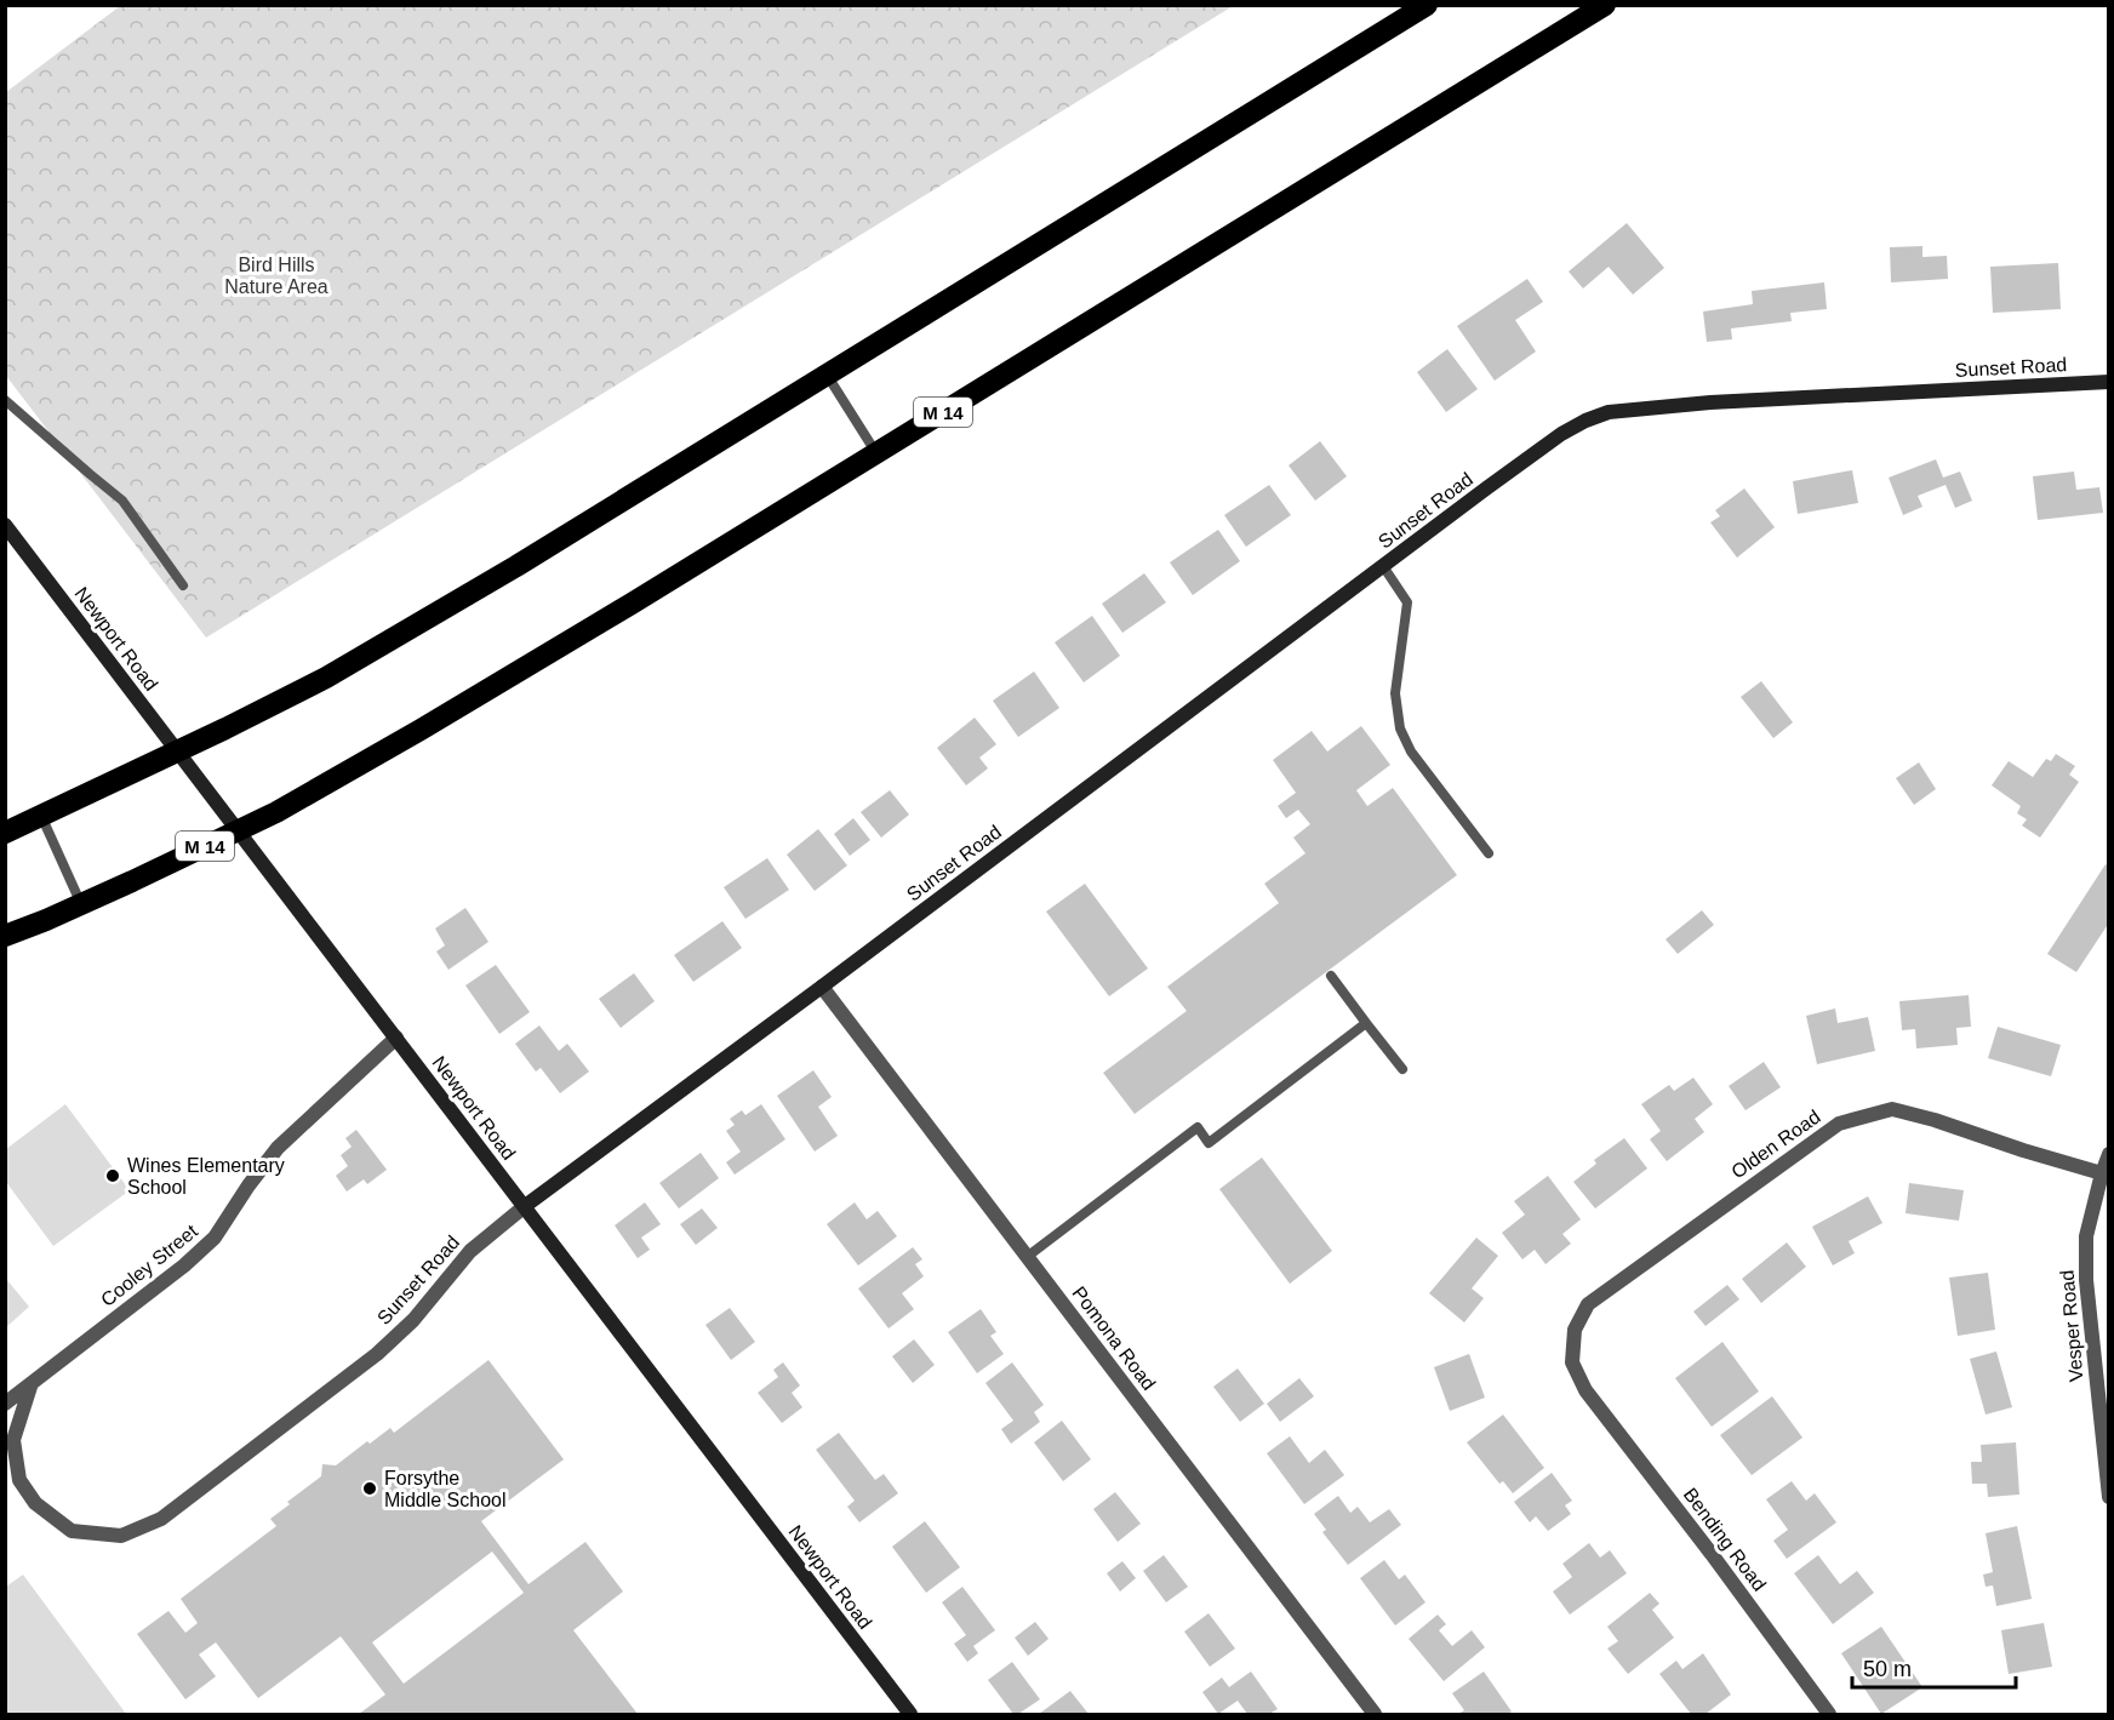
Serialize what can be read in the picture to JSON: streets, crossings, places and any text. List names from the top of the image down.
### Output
{
  "streets": {
    "highway": ["M 14"],
    "street": [
      "Sunset Road",
      "Newport Road",
      "Olden Road",
      "Cooley Street",
      "Vesper Road",
      "Pomona Road",
      "Bending Road"
    ]
  },
  "crossings": [
    ["Sunset Road", "Newport Road"],
    ["Sunset Road", "Cooley Street"],
    ["Sunset Road", "Pomona Road"],
    ["Newport Road", "Cooley Street"],
    ["Olden Road", "Vesper Road"],
    ["Olden Road", "Bending Road"]
  ],
  "parks": ["Bird Hills Nature Area"],
  "places": ["Wines Elementary School", "Forsythe Middle School"],
  "scale_bar": "50 m"
}
